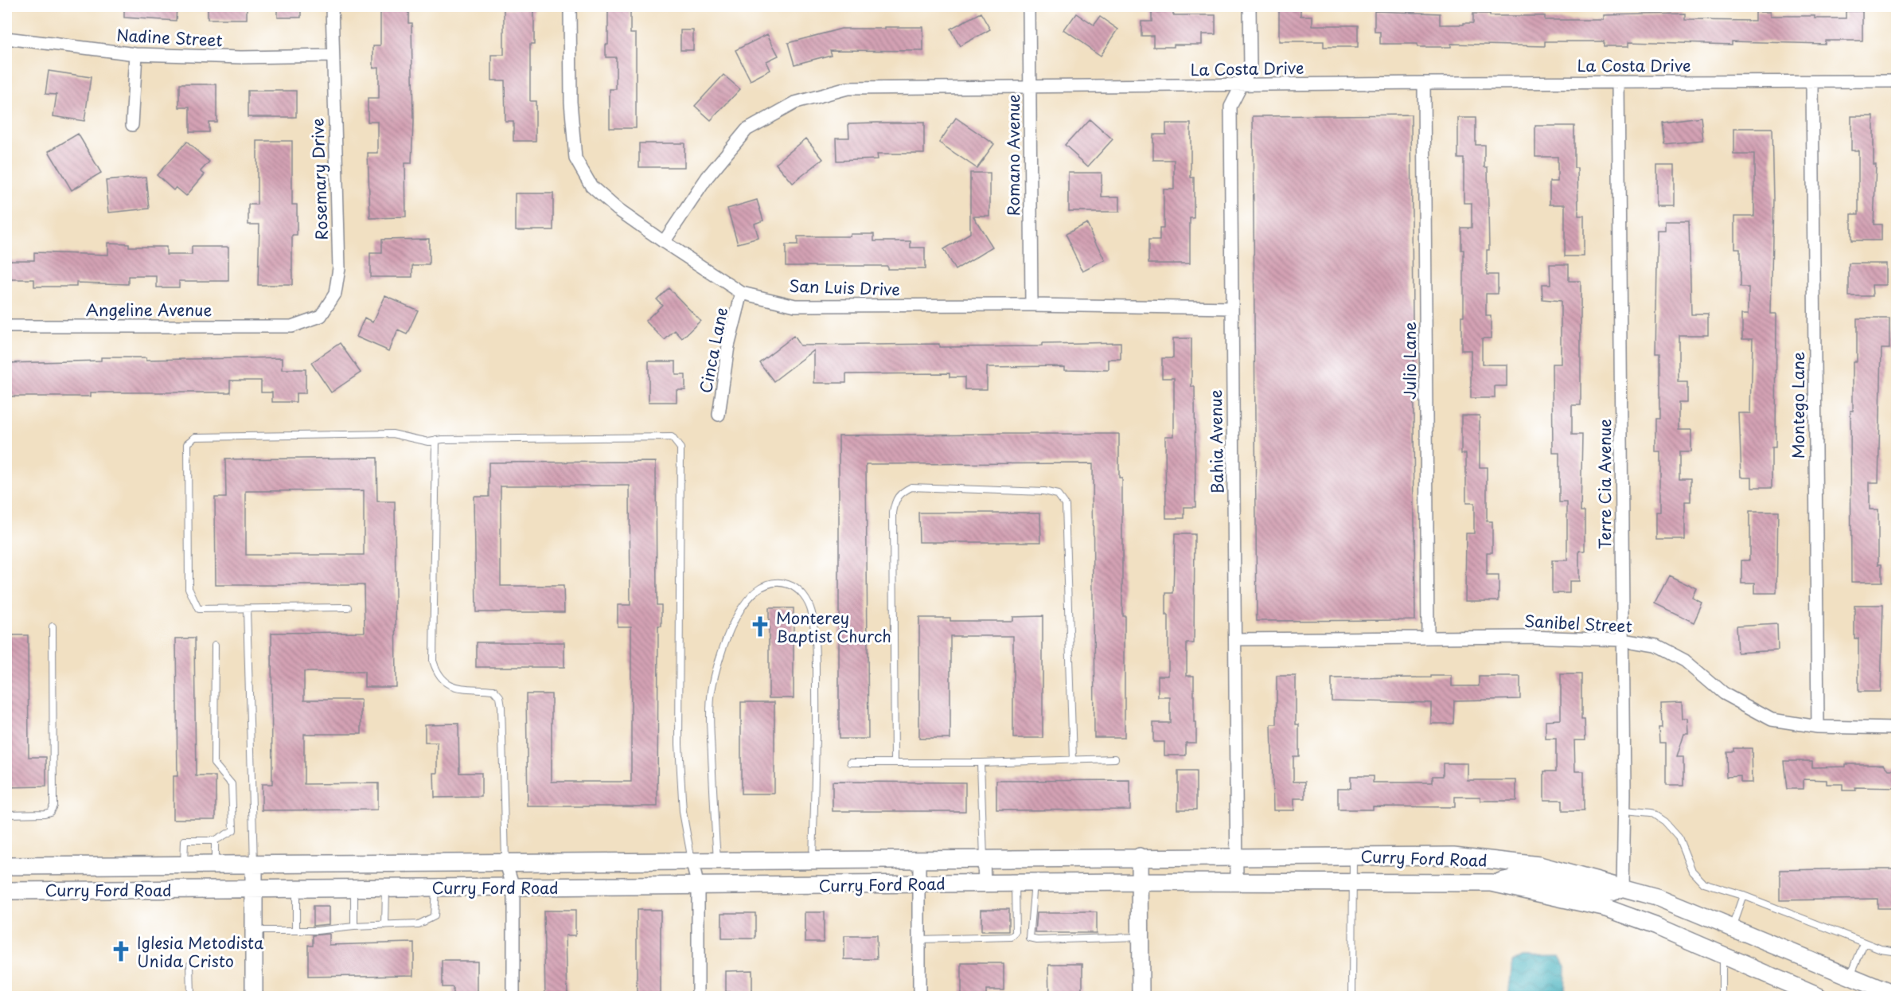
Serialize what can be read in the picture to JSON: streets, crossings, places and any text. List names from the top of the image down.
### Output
{
  "streets": {
    "main road": ["Curry Ford Road"],
    "street": [
      "Nadine Street",
      "La Costa Drive",
      "Romano Avenue",
      "Rosemary Drive",
      "San Luis Drive",
      "Angeline Avenue",
      "Cinca Lane",
      "Julio Lane",
      "Montego Lane",
      "Bahia Avenue",
      "Terre Cia Avenue",
      "Sanibel Street"
    ]
  },
  "crossings": [
    ["Nadine Street", "Rosemary Drive"],
    ["La Costa Drive", "Romano Avenue"],
    ["La Costa Drive", "San Luis Drive"],
    ["La Costa Drive", "Julio Lane"],
    ["La Costa Drive", "Montego Lane"],
    ["La Costa Drive", "Bahia Avenue"],
    ["La Costa Drive", "Terre Cia Avenue"],
    ["Romano Avenue", "San Luis Drive"],
    ["Rosemary Drive", "Angeline Avenue"],
    ["San Luis Drive", "Cinca Lane"],
    ["San Luis Drive", "Bahia Avenue"],
    ["Julio Lane", "Sanibel Street"],
    ["Montego Lane", "Sanibel Street"],
    ["Bahia Avenue", "Sanibel Street"],
    ["Bahia Avenue", "Curry Ford Road"],
    ["Terre Cia Avenue", "Sanibel Street"],
    ["Terre Cia Avenue", "Curry Ford Road"]
  ],
  "places": {
    "church": ["Monterey Baptist Church", "Iglesia Metodista Unida Cristo"]
  }
}
